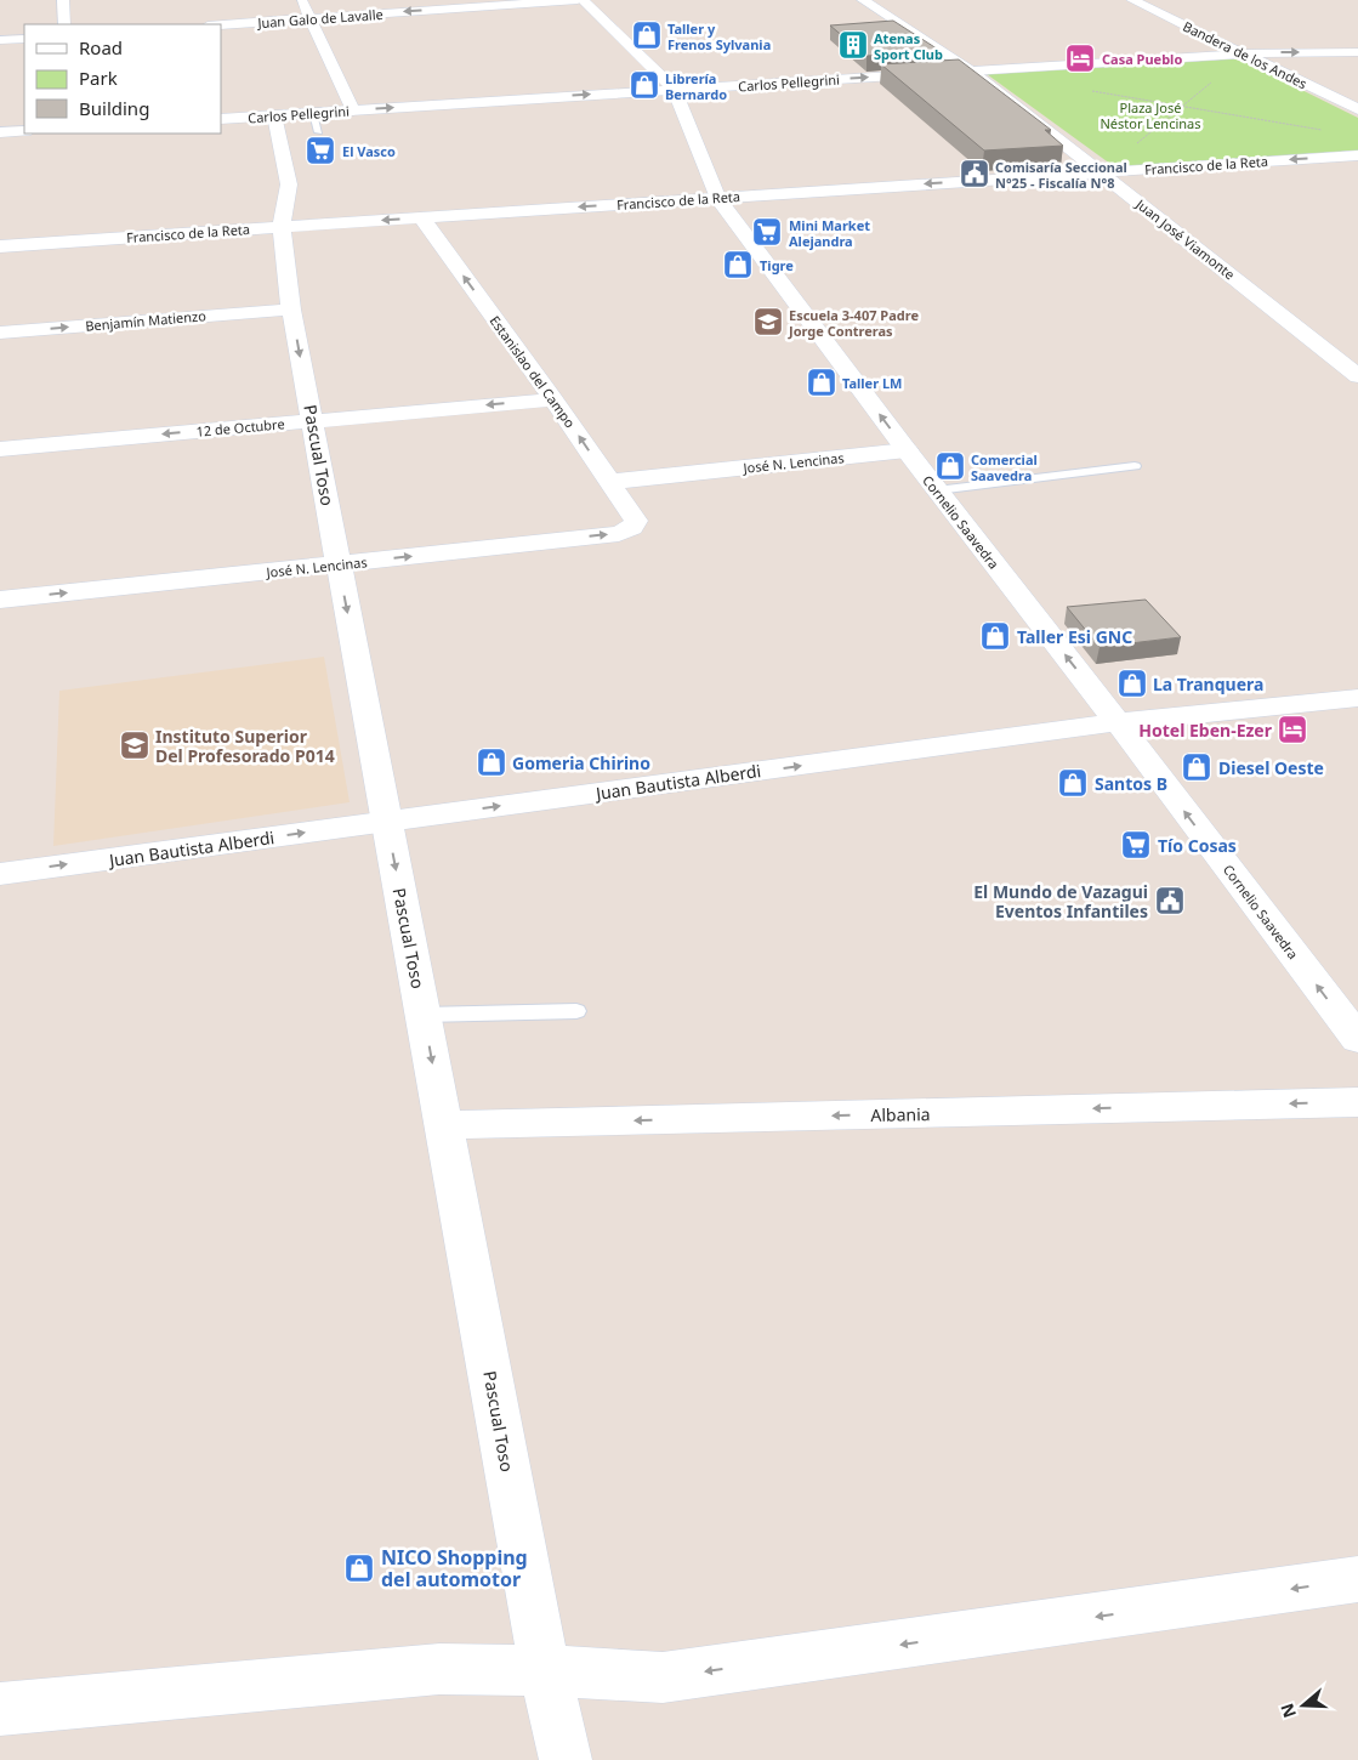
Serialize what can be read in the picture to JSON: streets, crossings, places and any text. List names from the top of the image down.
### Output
{
  "streets": {
    "street": [
      "Juan Galo de Lavalle",
      "Bandera de los Andes",
      "Carlos Pellegrini",
      "Francisco de la Reta",
      "Juan José Viamonte",
      "Benjamín Matienzo",
      "Estanislao del Campo",
      "12 de Octubre",
      "Pascual Toso",
      "José N. Lencinas",
      "Cornelio Saavedra",
      "Juan Bautista Alberdi",
      "Albania"
    ]
  },
  "crossings": [
    ["Bandera de los Andes", "Carlos Pellegrini"],
    ["Carlos Pellegrini", "Juan José Viamonte"],
    ["Carlos Pellegrini", "Pascual Toso"],
    ["Carlos Pellegrini", "Cornelio Saavedra"],
    ["Francisco de la Reta", "Juan José Viamonte"],
    ["Francisco de la Reta", "Estanislao del Campo"],
    ["Francisco de la Reta", "Pascual Toso"],
    ["Francisco de la Reta", "Cornelio Saavedra"],
    ["Benjamín Matienzo", "Pascual Toso"],
    ["Estanislao del Campo", "12 de Octubre"],
    ["Estanislao del Campo", "José N. Lencinas"],
    ["12 de Octubre", "Pascual Toso"],
    ["Pascual Toso", "José N. Lencinas"],
    ["Pascual Toso", "Juan Bautista Alberdi"],
    ["Pascual Toso", "Albania"],
    ["José N. Lencinas", "Cornelio Saavedra"],
    ["Cornelio Saavedra", "Juan Bautista Alberdi"]
  ],
  "one_way": [
    "Juan Galo de Lavalle",
    "Carlos Pellegrini",
    "Francisco de la Reta",
    "Benjamín Matienzo",
    "Estanislao del Campo",
    "12 de Octubre",
    "Pascual Toso",
    "José N. Lencinas",
    "Cornelio Saavedra",
    "Juan Bautista Alberdi",
    "Albania"
  ],
  "parks": ["Plaza José Néstor Lencinas"],
  "places": {
    "shop": [
      "Taller y Frenos Sylvania",
      "Librería Bernardo",
      "Tigre",
      "Taller LM",
      "Comercial Saavedra",
      "Taller Esi GNC",
      "La Tranquera",
      "Gomeria Chirino",
      "Diesel Oeste",
      "Santos B",
      "NICO Shopping del automotor"
    ],
    "building": ["Atenas Sport Club"],
    "hotel": ["Casa Pueblo", "Hotel Eben-Ezer"],
    "supermarket": ["El Vasco", "Mini Market Alejandra", "Tío Cosas"],
    "public building": ["Comisaría Seccional N°25 - Fiscalía N°8", "El Mundo de Vazagui Eventos Infantiles"],
    "school or university": ["Escuela 3-407 Padre Jorge Contreras", "Instituto Superior Del Profesorado P014"]
  },
  "legend": ["Road", "Park", "Building"],
  "north": "left"
}
